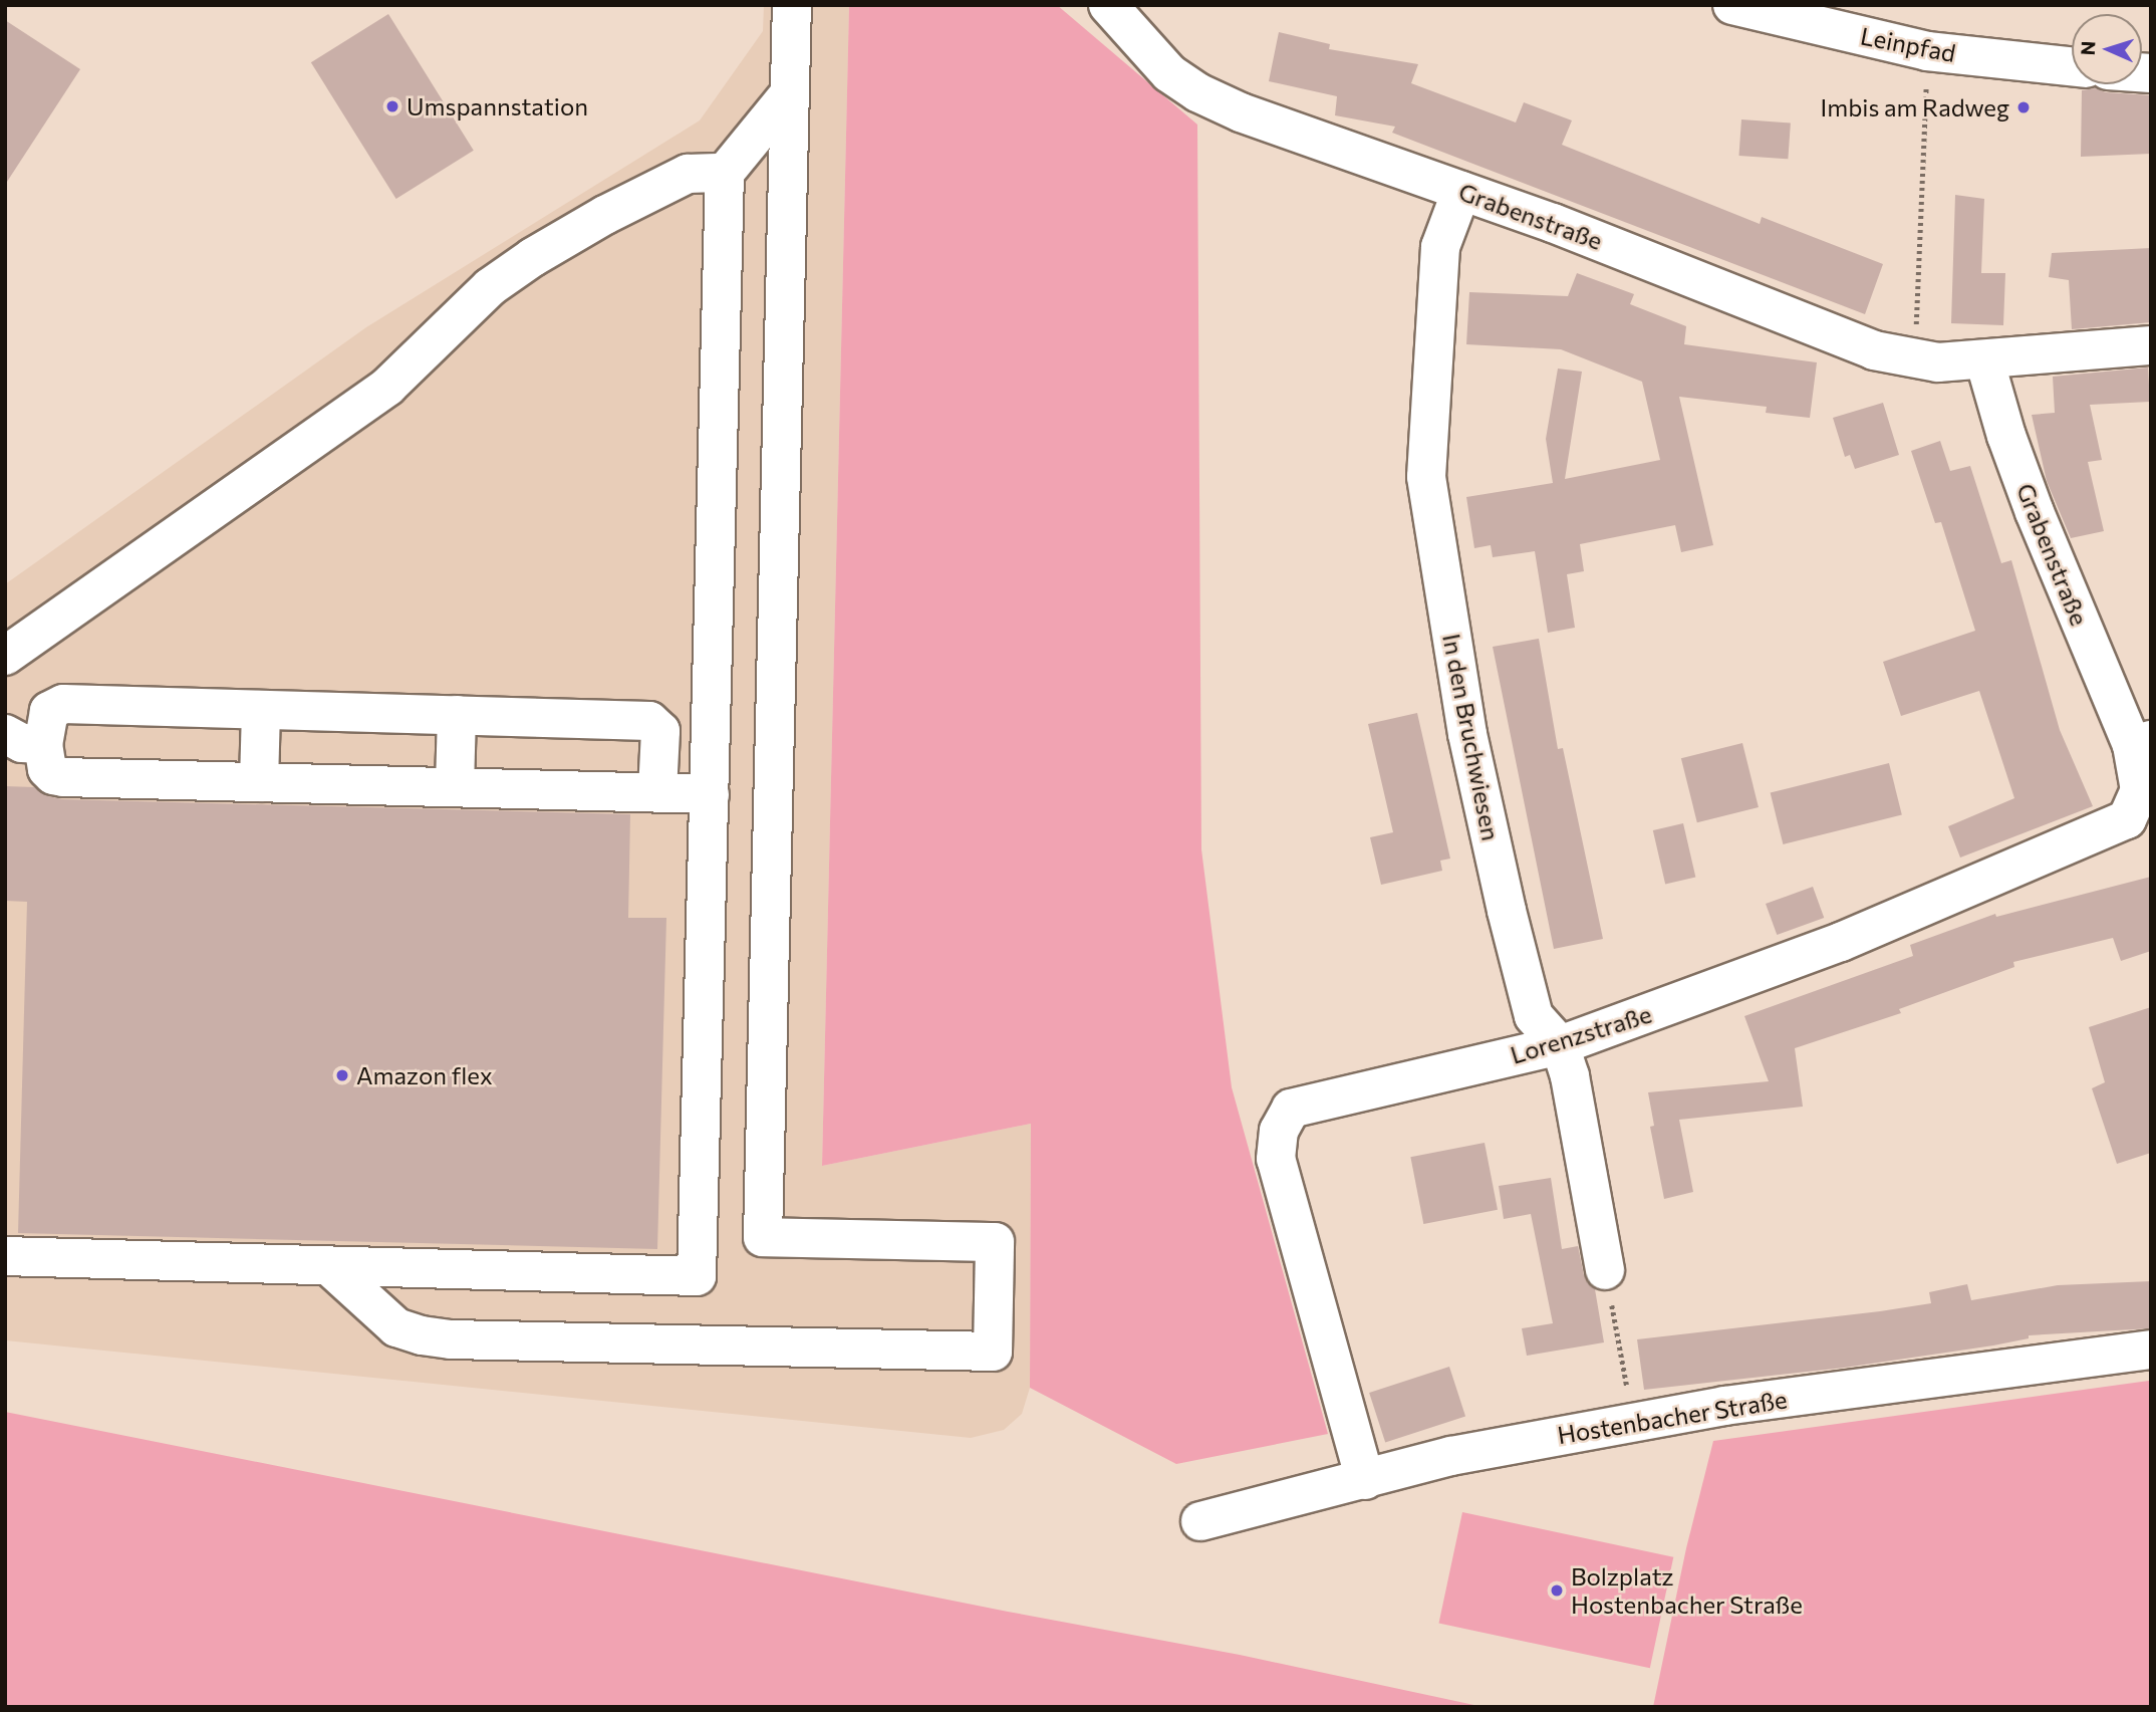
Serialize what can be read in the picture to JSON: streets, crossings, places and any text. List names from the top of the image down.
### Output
{
  "streets": {
    "street": [
      "Leinpfad",
      "Grabenstraße",
      "In den Bruchwiesen",
      "Lorenzstraße",
      "Hostenbacher Straße"
    ]
  },
  "crossings": [
    ["Grabenstraße", "In den Bruchwiesen"],
    ["Grabenstraße", "Lorenzstraße"],
    ["In den Bruchwiesen", "Lorenzstraße"],
    ["Lorenzstraße", "Hostenbacher Straße"]
  ],
  "places": [
    "Umspannstation",
    "Imbis am Radweg",
    "Amazon flex",
    "Bolzplatz Hostenbacher Straße"
  ],
  "north": "left"
}
